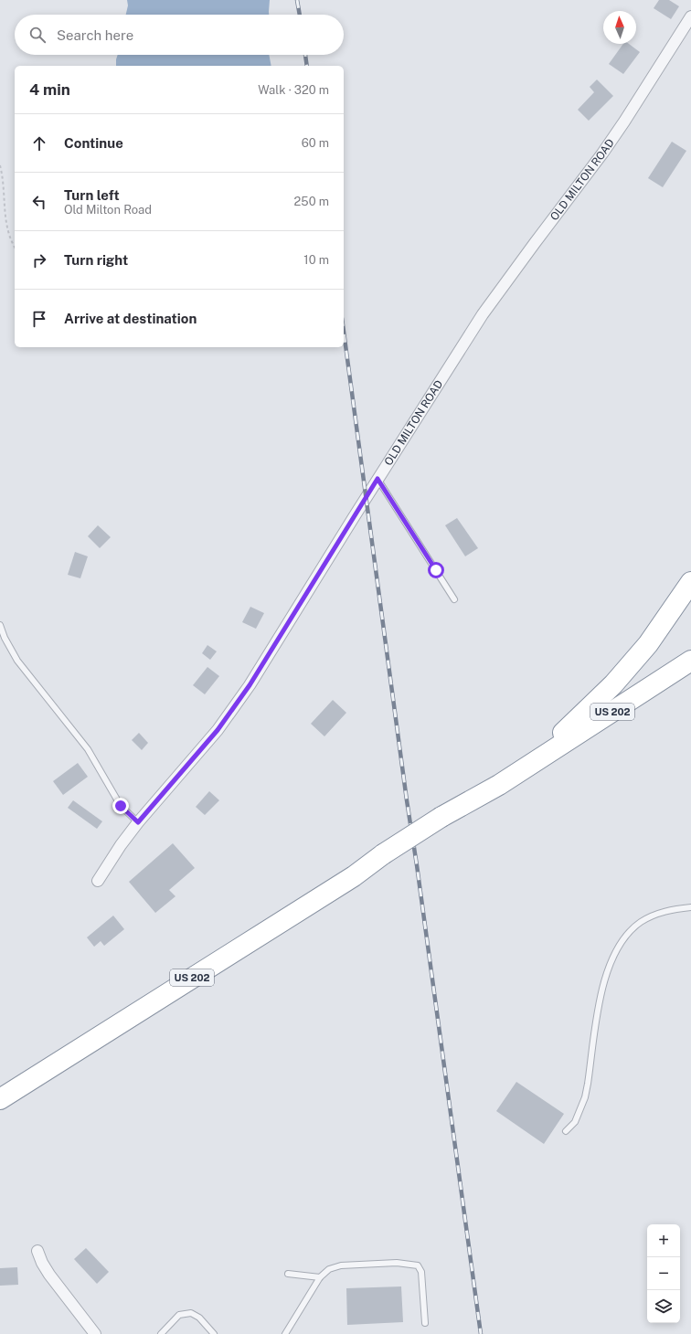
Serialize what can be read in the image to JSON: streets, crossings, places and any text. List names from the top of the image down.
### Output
{
  "streets": {
    "highway": ["US 202"],
    "street": ["OLD MILTON ROAD"]
  },
  "north": "top",
  "page": {
    "search": "Search here",
    "heading": ["4 min", "Walk · 320 m"],
    "list": [
      ["Continue", "60 m"],
      ["Turn left", "Old Milton Road", "250 m"],
      ["Turn right", "10 m"],
      "Arrive at destination"
    ],
    "map_buttons": ["+", "−"]
  }
}
